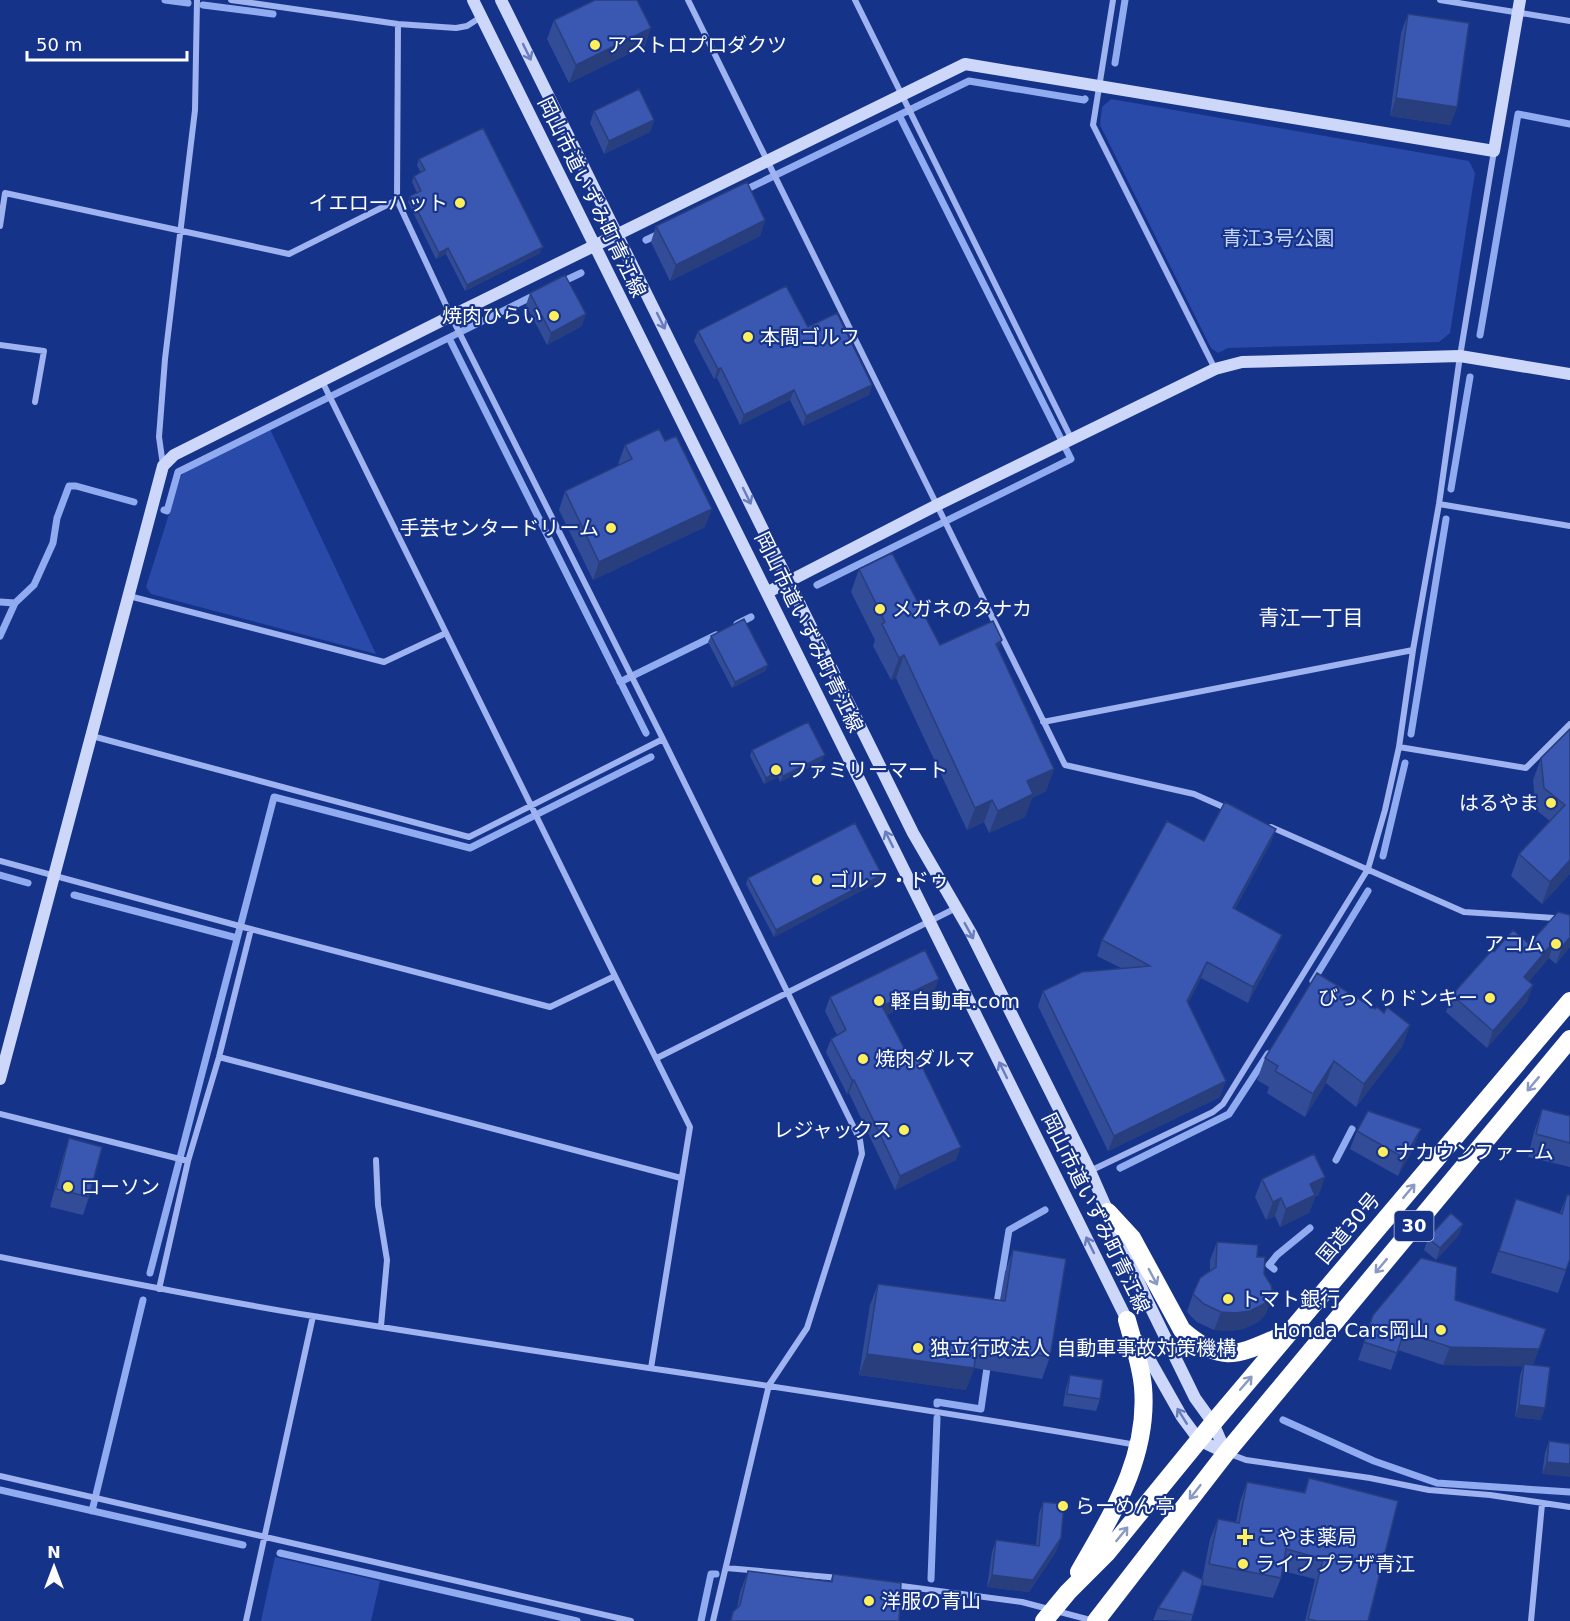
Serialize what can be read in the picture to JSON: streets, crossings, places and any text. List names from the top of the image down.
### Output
{
  "streets": {
    "highway": ["30", "国道30号"],
    "street": ["岡山市道いずみ町青江線"]
  },
  "crossings": [
    ["岡山市道いずみ町青江線", "30"],
    ["岡山市道いずみ町青江線", "国道30号"]
  ],
  "districts": ["青江一丁目"],
  "parks": ["青江3号公園"],
  "places": {
    "other": [
      "アストロプロダクツ",
      "イエローハット",
      "焼肉ひらい",
      "本間ゴルフ",
      "手芸センタードリーム",
      "メガネのタナカ",
      "ファミリーマート",
      "はるやま",
      "ゴルフ・ドゥ",
      "アコム",
      "びっくりドンキー",
      "軽自動車.com",
      "焼肉ダルマ",
      "レジャックス",
      "ナカウンファーム",
      "ローソン",
      "トマト銀行",
      "Honda Cars岡山",
      "独立行政法人 自動車事故対策機構",
      "らーめん亭",
      "ライフプラザ青江",
      "洋服の青山"
    ],
    "health": ["こやま薬局"]
  },
  "scale_bar": "50 m",
  "north": "top"
}
